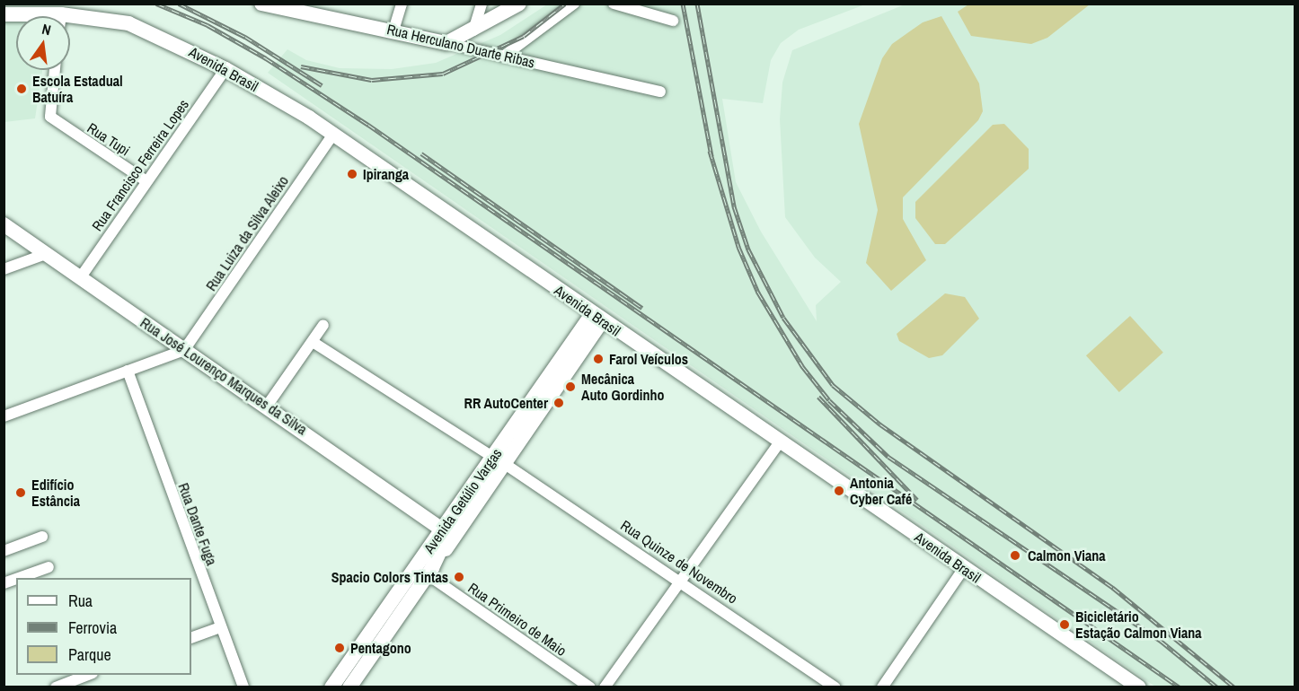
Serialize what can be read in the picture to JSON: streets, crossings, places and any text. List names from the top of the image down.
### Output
{
  "streets": {
    "main road": [
      "Rua Herculano Duarte Ribas",
      "Avenida Brasil",
      "Rua José Lourenço Marques da Silva",
      "Avenida Getúlio Vargas"
    ],
    "street": [
      "Rua Tupi",
      "Rua Francisco Ferreira Lopes",
      "Rua Luiza da Silva Aleixo",
      "Rua Dante Fuga",
      "Rua Quinze de Novembro",
      "Rua Primeiro de Maio"
    ]
  },
  "crossings": [
    ["Avenida Brasil", "Rua Francisco Ferreira Lopes"],
    ["Avenida Brasil", "Rua Luiza da Silva Aleixo"],
    ["Avenida Brasil", "Avenida Getúlio Vargas"],
    ["Rua Tupi", "Rua Francisco Ferreira Lopes"],
    ["Rua Francisco Ferreira Lopes", "Rua José Lourenço Marques da Silva"],
    ["Rua Luiza da Silva Aleixo", "Rua José Lourenço Marques da Silva"],
    ["Rua José Lourenço Marques da Silva", "Avenida Getúlio Vargas"],
    ["Avenida Getúlio Vargas", "Rua Quinze de Novembro"],
    ["Avenida Getúlio Vargas", "Rua Primeiro de Maio"]
  ],
  "places": [
    "Escola Estadual Batuíra",
    "Ipiranga",
    "Farol Veículos",
    "Mecânica Auto Gordinho",
    "RR AutoCenter",
    "Antonia Cyber Café",
    "Edifício Estância",
    "Calmon Viana",
    "Spacio Colors Tintas",
    "Bicicletário Estação Calmon Viana",
    "Pentagono"
  ],
  "legend": ["Rua", "Ferrovia", "Parque"],
  "north": "top"
}
